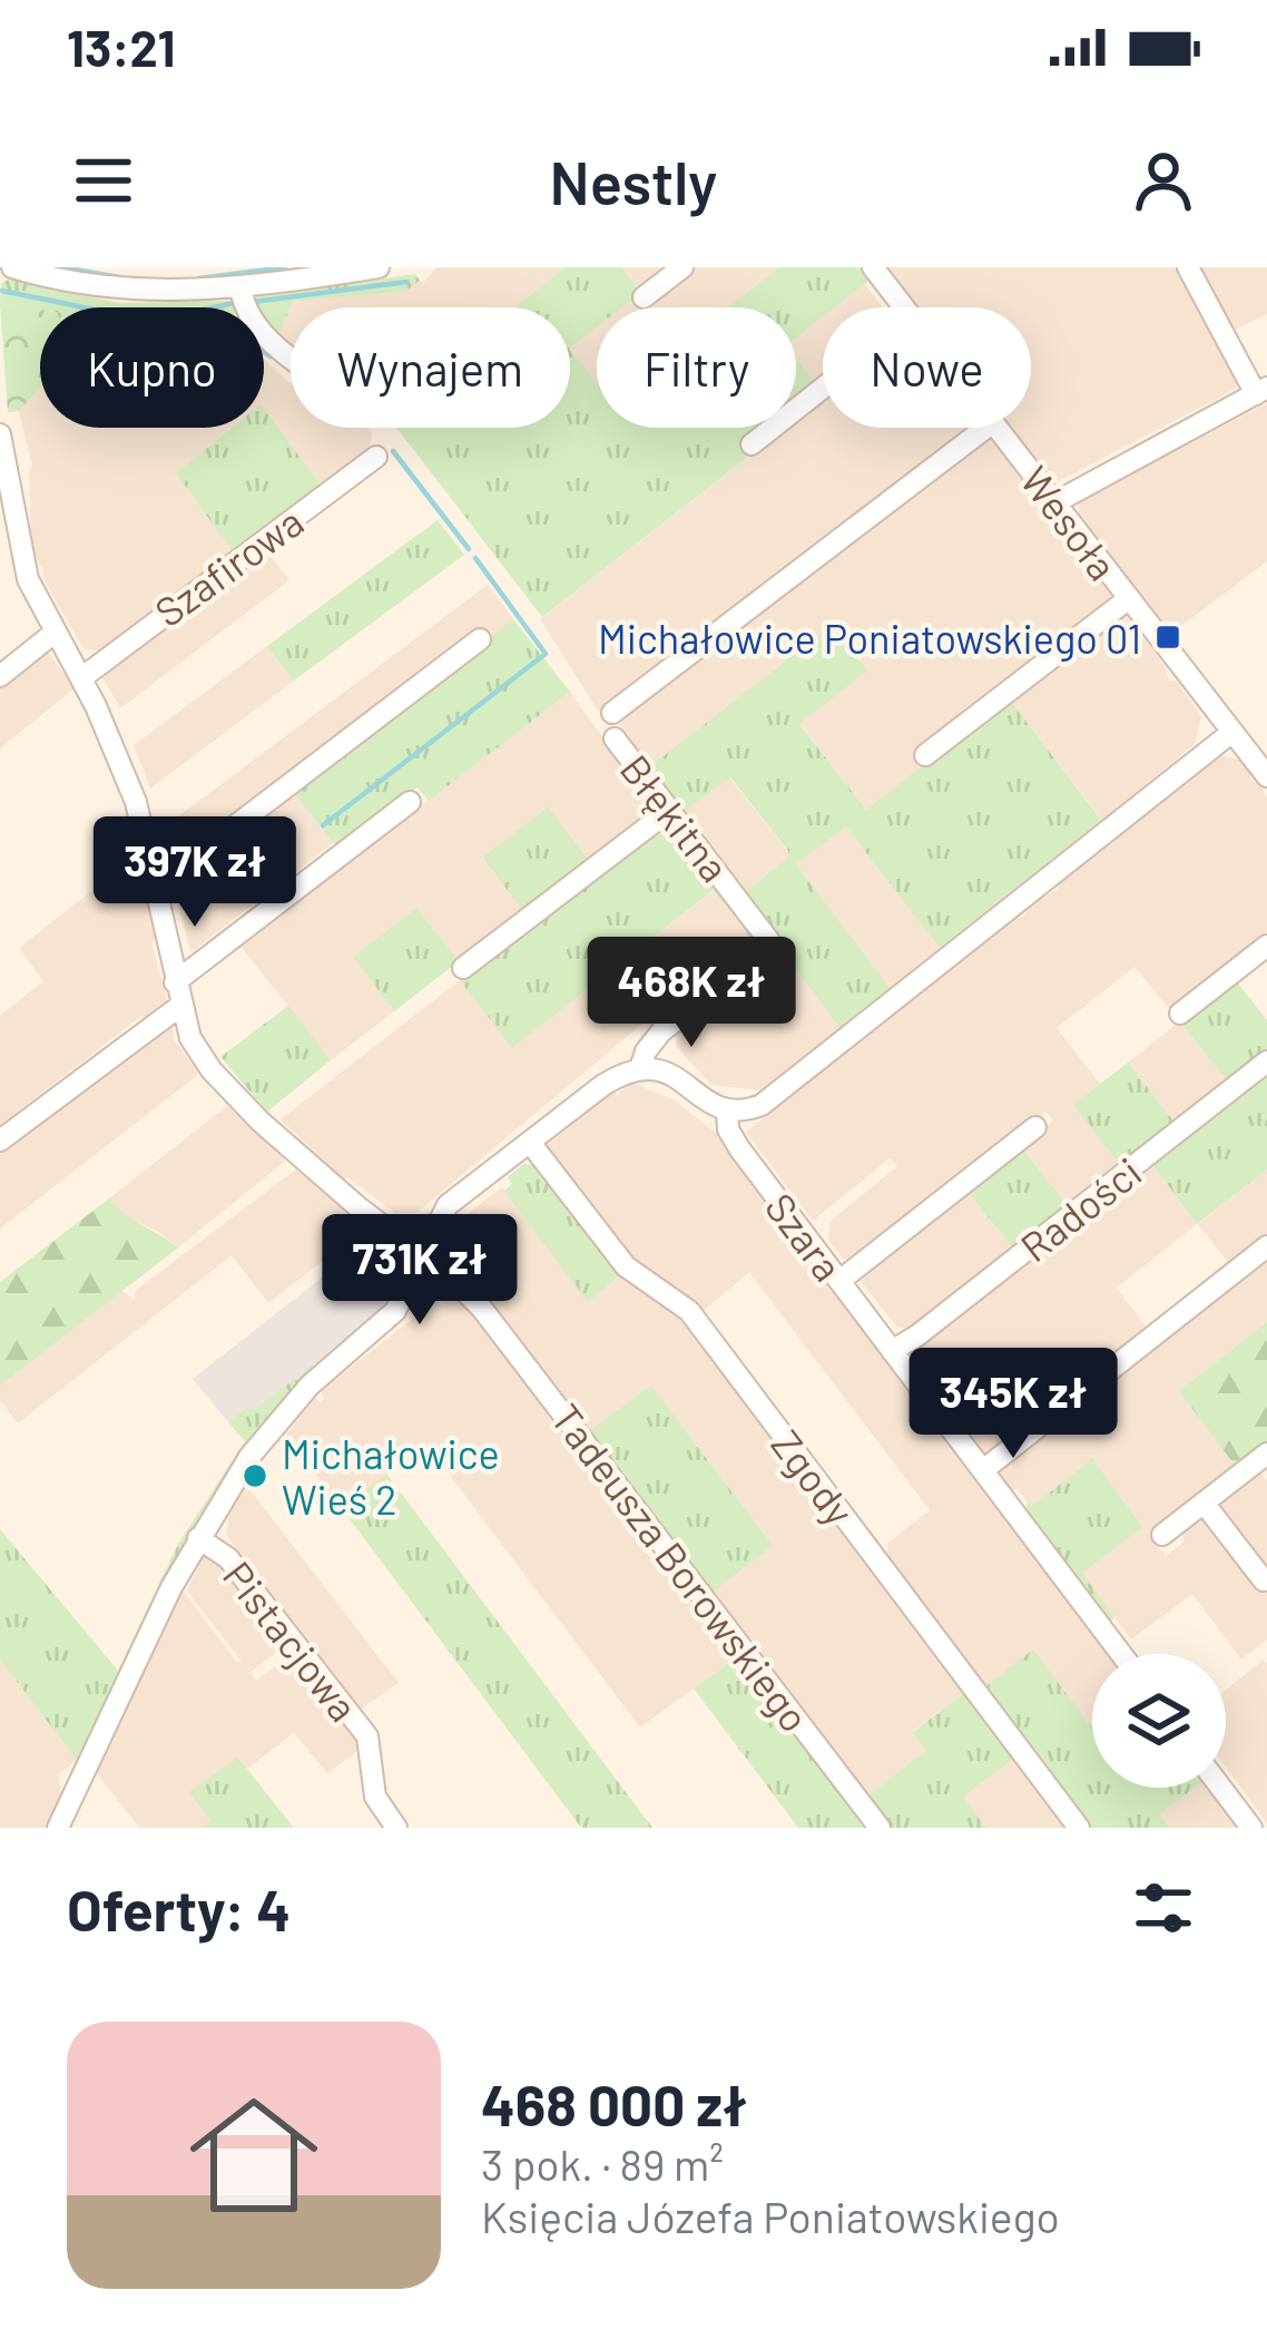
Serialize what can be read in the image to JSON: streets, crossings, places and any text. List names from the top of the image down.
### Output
{
  "streets": {
    "street": [
      "Wesoła",
      "Szafirowa",
      "Błękitna",
      "Radości",
      "Szara",
      "Zgody",
      "Tadeusza Borowskiego",
      "Pistacjowa"
    ]
  },
  "crossings": [
    ["Szafirowa", "Tadeusza Borowskiego"],
    ["Radości", "Szara"]
  ],
  "places": {
    "transit": ["Michałowice Poniatowskiego 01"],
    "other": ["Michałowice Wieś 2"]
  },
  "page": {
    "status": "13:21",
    "header": "Nestly",
    "chip": [
      "Kupno",
      "Wynajem",
      "Filtry",
      "Nowe"
    ],
    "price": [
      "397K zł",
      "468K zł",
      "731K zł",
      "345K zł"
    ],
    "heading": "Oferty: 4",
    "list": [
      {
        "name": "468 000 zł",
        "note": "3 pok. · 89 m² · Księcia Józefa Poniatowskiego"
      }
    ]
  }
}
